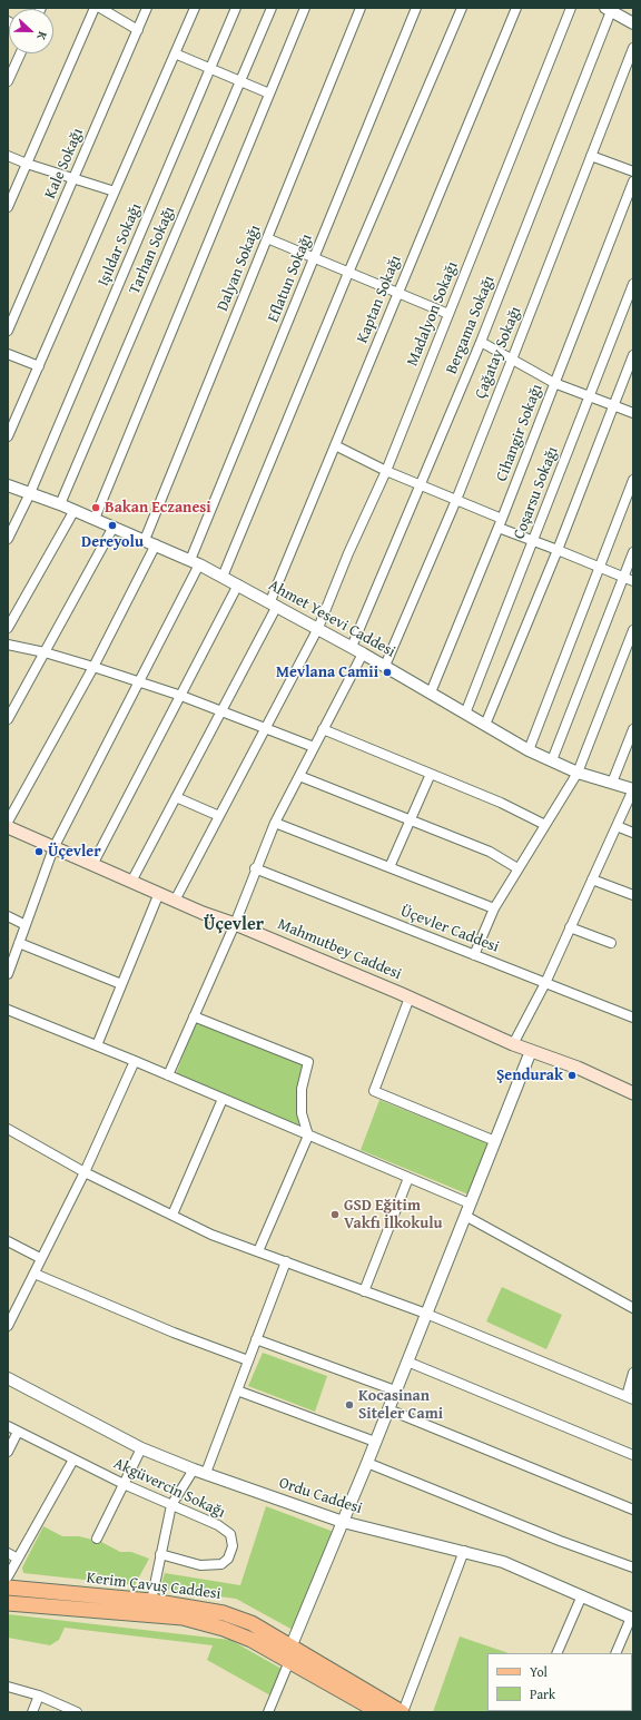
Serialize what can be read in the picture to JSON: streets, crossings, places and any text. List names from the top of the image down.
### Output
{
  "streets": {
    "main road": ["Mahmutbey Caddesi", "Kerim Çavuş Caddesi"],
    "street": [
      "Kale Sokağı",
      "Işıldar Sokağı",
      "Tarhan Sokağı",
      "Dalyan Sokağı",
      "Eflatun Sokağı",
      "Kaptan Sokağı",
      "Madalyon Sokağı",
      "Bergama Sokağı",
      "Çağatay Sokağı",
      "Cihangir Sokağı",
      "Coşarsu Sokağı",
      "Ahmet Yesevi Caddesi",
      "Üçevler Caddesi",
      "Akgüvercin Sokağı",
      "Ordu Caddesi"
    ]
  },
  "crossings": [
    ["Işıldar Sokağı", "Ahmet Yesevi Caddesi"],
    ["Tarhan Sokağı", "Ahmet Yesevi Caddesi"],
    ["Dalyan Sokağı", "Ahmet Yesevi Caddesi"],
    ["Eflatun Sokağı", "Ahmet Yesevi Caddesi"],
    ["Eflatun Sokağı", "Mahmutbey Caddesi"],
    ["Kaptan Sokağı", "Ahmet Yesevi Caddesi"],
    ["Kaptan Sokağı", "Mahmutbey Caddesi"],
    ["Madalyon Sokağı", "Ahmet Yesevi Caddesi"],
    ["Madalyon Sokağı", "Mahmutbey Caddesi"],
    ["Bergama Sokağı", "Ahmet Yesevi Caddesi"],
    ["Çağatay Sokağı", "Ahmet Yesevi Caddesi"],
    ["Cihangir Sokağı", "Ahmet Yesevi Caddesi"],
    ["Coşarsu Sokağı", "Ahmet Yesevi Caddesi"]
  ],
  "districts": ["Üçevler"],
  "places": [
    "Bakan Eczanesi",
    "Dereyolu",
    "Mevlana Camii",
    "Üçevler",
    "Şendurak",
    "GSD Eğitim Vakfı İlkokulu",
    "Kocasinan Siteler Cami"
  ],
  "legend": ["Yol", "Park"],
  "north": "right"
}
